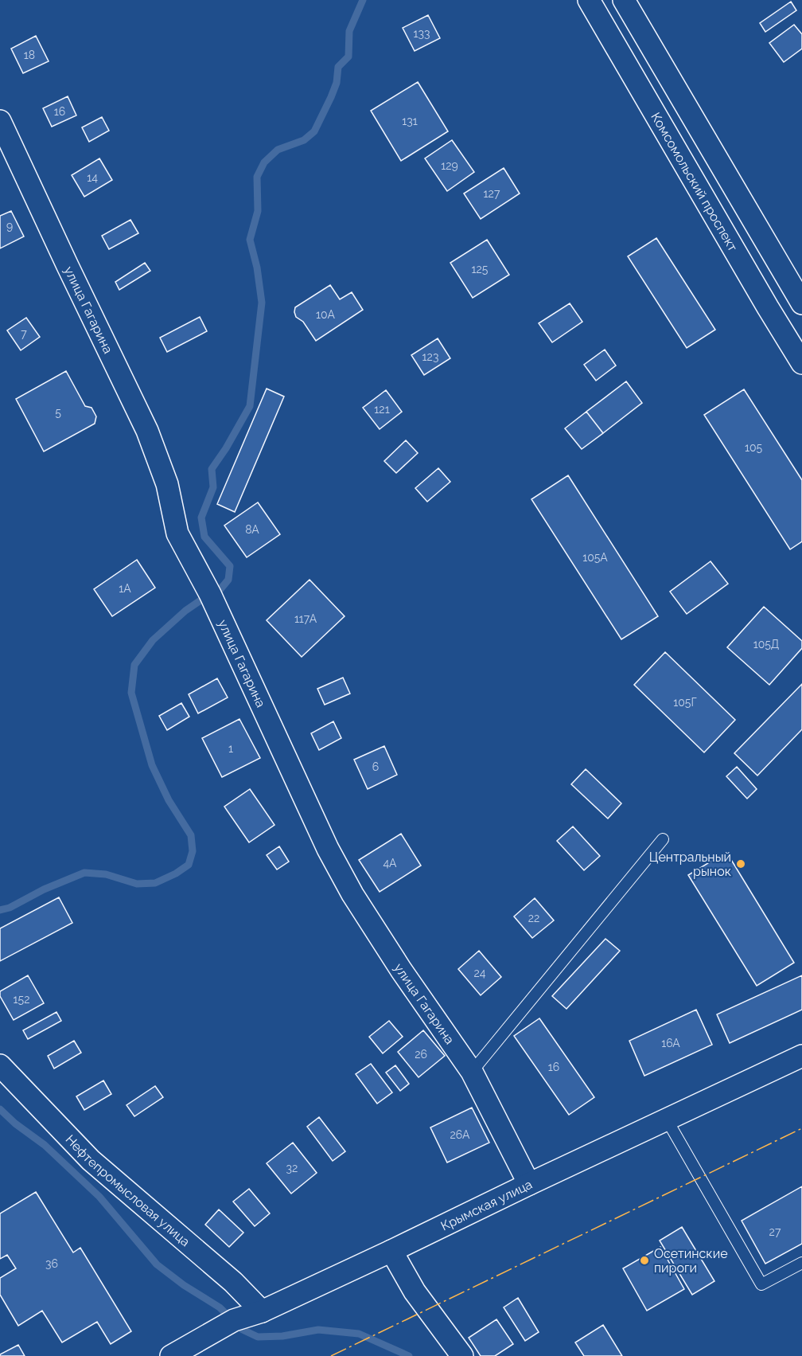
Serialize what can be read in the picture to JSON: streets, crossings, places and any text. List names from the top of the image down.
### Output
{
  "streets": {
    "street": [
      "Комсомольский проспект",
      "улица Гагарина",
      "Нефтепромысловая улица",
      "Крымская улица"
    ]
  },
  "crossings": [
    ["улица Гагарина", "Крымская улица"],
    ["Нефтепромысловая улица", "Крымская улица"]
  ],
  "places": ["Центральный рынок", "Осетинские пироги"],
  "house_numbers": [
    "133",
    "18",
    "16",
    "131",
    "129",
    "14",
    "127",
    "9",
    "125",
    "10А",
    "7",
    "123",
    "121",
    "5",
    "105",
    "8А",
    "105А",
    "1А",
    "117А",
    "105Д",
    "105Г",
    "1",
    "6",
    "4А",
    "22",
    "24",
    "152",
    "16А",
    "26",
    "16",
    "26А",
    "32",
    "27",
    "36"
  ]
}
